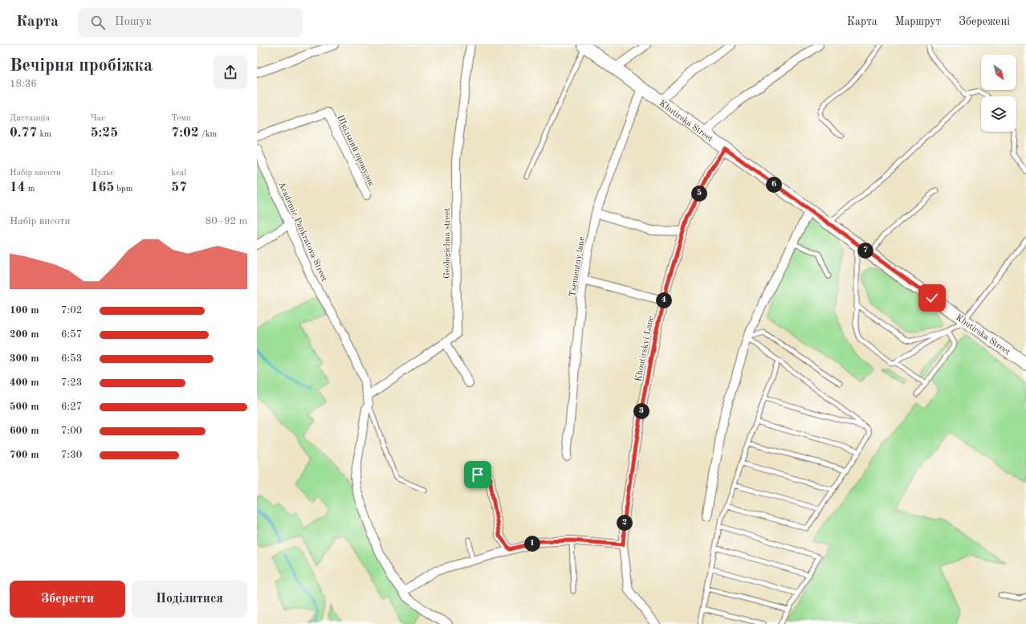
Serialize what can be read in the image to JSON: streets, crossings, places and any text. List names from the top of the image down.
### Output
{
  "streets": {
    "main road": ["Khutirska Street"],
    "street": [
      "Шкільний провулок",
      "Academic Pankratova Street",
      "Geologichna street",
      "Tsementny lane",
      "Khoutirskyi Lane"
    ]
  },
  "crossings": [
    ["Khutirska Street", "Tsementny lane"],
    ["Khutirska Street", "Khoutirskyi Lane"],
    ["Academic Pankratova Street", "Geologichna street"]
  ],
  "north": "bottom right",
  "page": {
    "header": "Карта",
    "search": "Пошук",
    "nav": ["Карта", "Маршрут", "Збережені"],
    "heading": ["Вечірня пробіжка", "18:36"],
    "stats": [
      ["Дистанція", "0.77 km"],
      ["Час", "5:25"],
      ["Темп", "7:02 /km"],
      ["Набір висоти", "14 m"],
      ["Пульс", "165 bpm"],
      ["kcal", "57"]
    ],
    "pins": [
      "6",
      "5",
      "7",
      "4",
      "3",
      "2",
      "1"
    ],
    "chart": ["Набір висоти", "80–92 m"],
    "list": [
      {
        "name": "100 m",
        "note": "7:02"
      },
      {
        "name": "200 m",
        "note": "6:57"
      },
      {
        "name": "300 m",
        "note": "6:53"
      },
      {
        "name": "400 m",
        "note": "7:23"
      },
      {
        "name": "500 m",
        "note": "6:27"
      },
      {
        "name": "600 m",
        "note": "7:00"
      },
      {
        "name": "700 m",
        "note": "7:30"
      }
    ],
    "buttons": ["Зберегти", "Поділитися"]
  }
}
